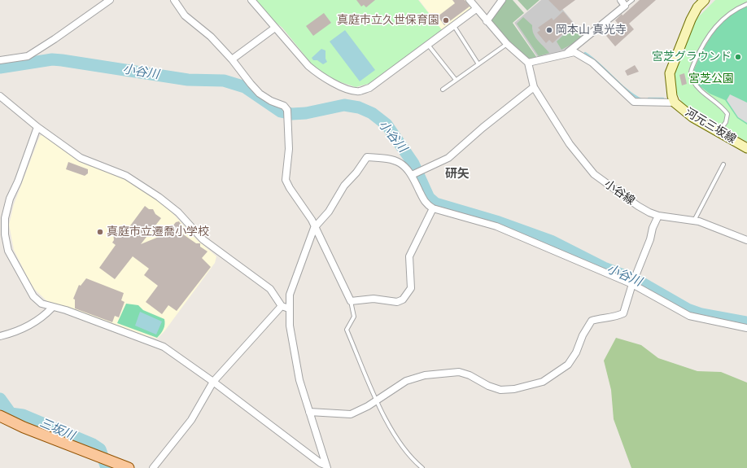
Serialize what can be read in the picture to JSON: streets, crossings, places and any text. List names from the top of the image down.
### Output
{
  "streets": {
    "street": ["河元三坂線", "小谷線"]
  },
  "districts": ["研矢"],
  "water": ["小谷川", "三坂川"],
  "parks": ["宮芝公園"],
  "places": [
    "真庭市立久世保育園",
    "岡本山 真光寺",
    "宮芝グラウンド",
    "真庭市立遷喬小学校"
  ]
}
